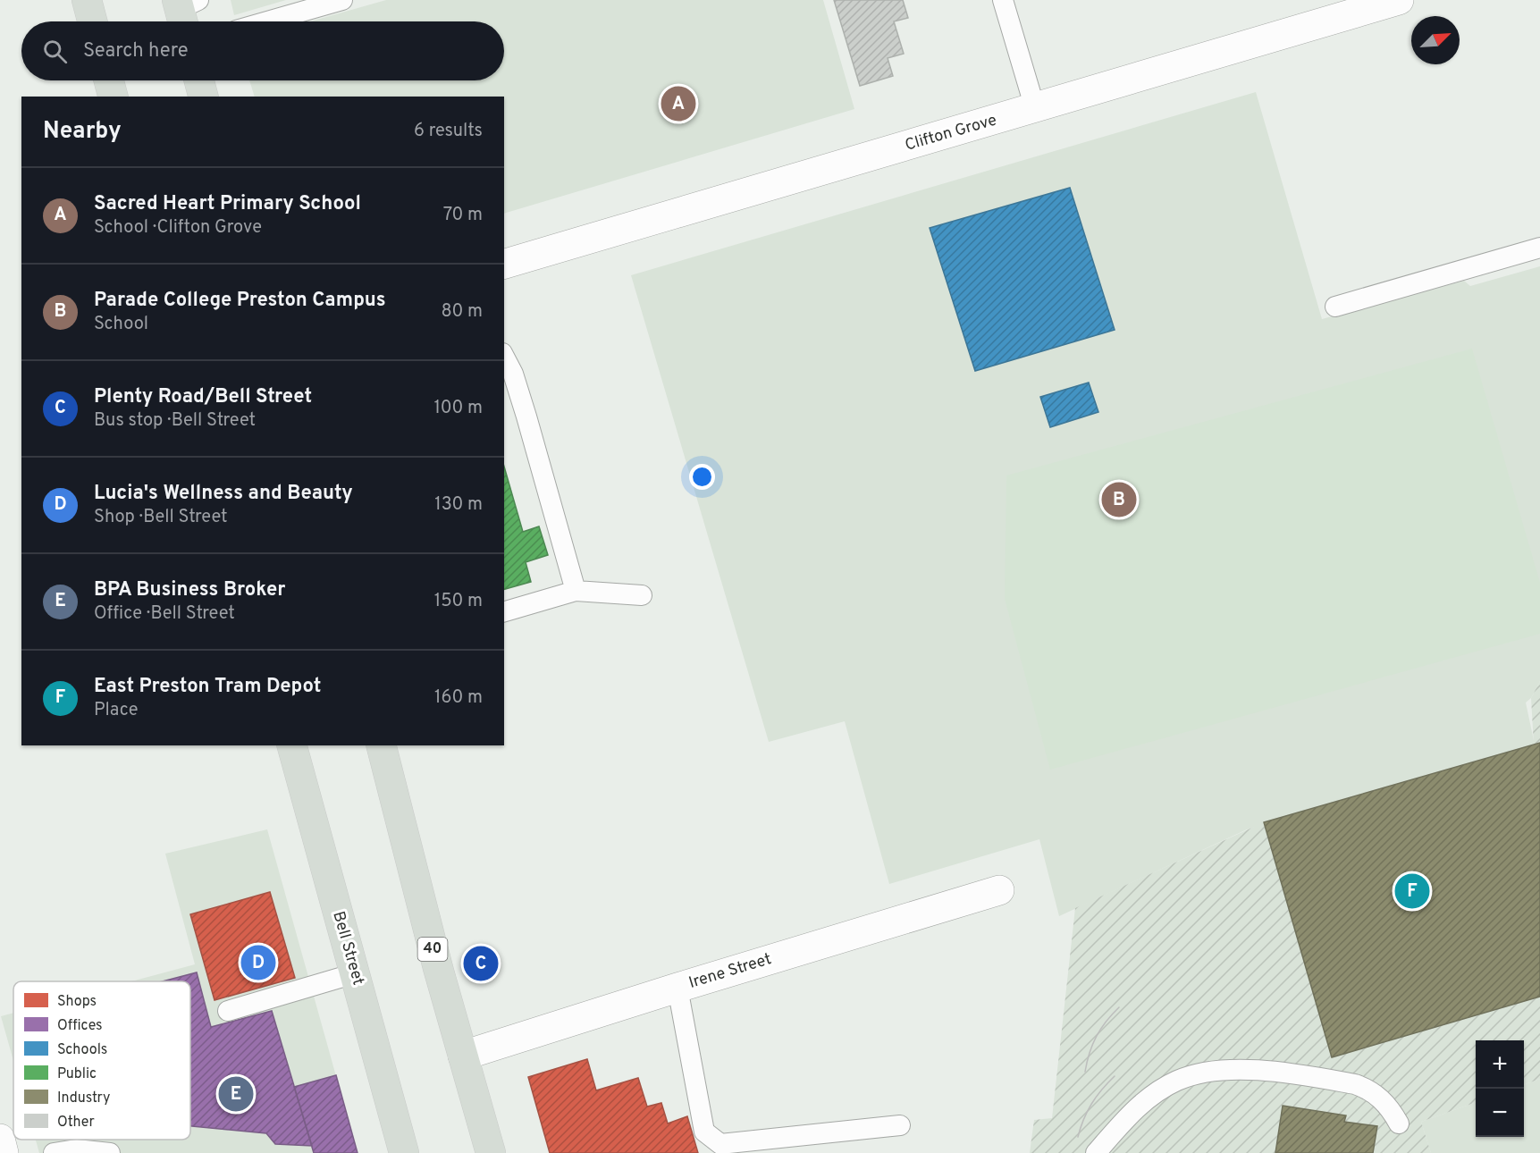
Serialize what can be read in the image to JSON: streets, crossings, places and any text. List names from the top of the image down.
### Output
{
  "streets": {
    "highway": ["Bell Street", "40"],
    "street": ["Clifton Grove", "Irene Street"]
  },
  "crossings": [
    ["40", "Irene Street"]
  ],
  "legend": [
    "Shops",
    "Offices",
    "Schools",
    "Public",
    "Industry",
    "Other"
  ],
  "north": "top right",
  "page": {
    "search": "Search here",
    "pins": [
      "A",
      "B",
      "F",
      "D",
      "C",
      "E"
    ],
    "heading": ["Nearby", "6 results"],
    "list": [
      {
        "mark": "A",
        "name": "Sacred Heart Primary School",
        "note": "School · Clifton Grove",
        "value": "70 m"
      },
      {
        "mark": "B",
        "name": "Parade College Preston Campus",
        "note": "School",
        "value": "80 m"
      },
      {
        "mark": "C",
        "name": "Plenty Road/Bell Street",
        "note": "Bus stop · Bell Street",
        "value": "100 m"
      },
      {
        "mark": "D",
        "name": "Lucia's Wellness and Beauty",
        "note": "Shop · Bell Street",
        "value": "130 m"
      },
      {
        "mark": "E",
        "name": "BPA Business Broker",
        "note": "Office · Bell Street",
        "value": "150 m"
      },
      {
        "mark": "F",
        "name": "East Preston Tram Depot",
        "note": "Place",
        "value": "160 m"
      }
    ],
    "map_buttons": ["+", "−"]
  }
}
